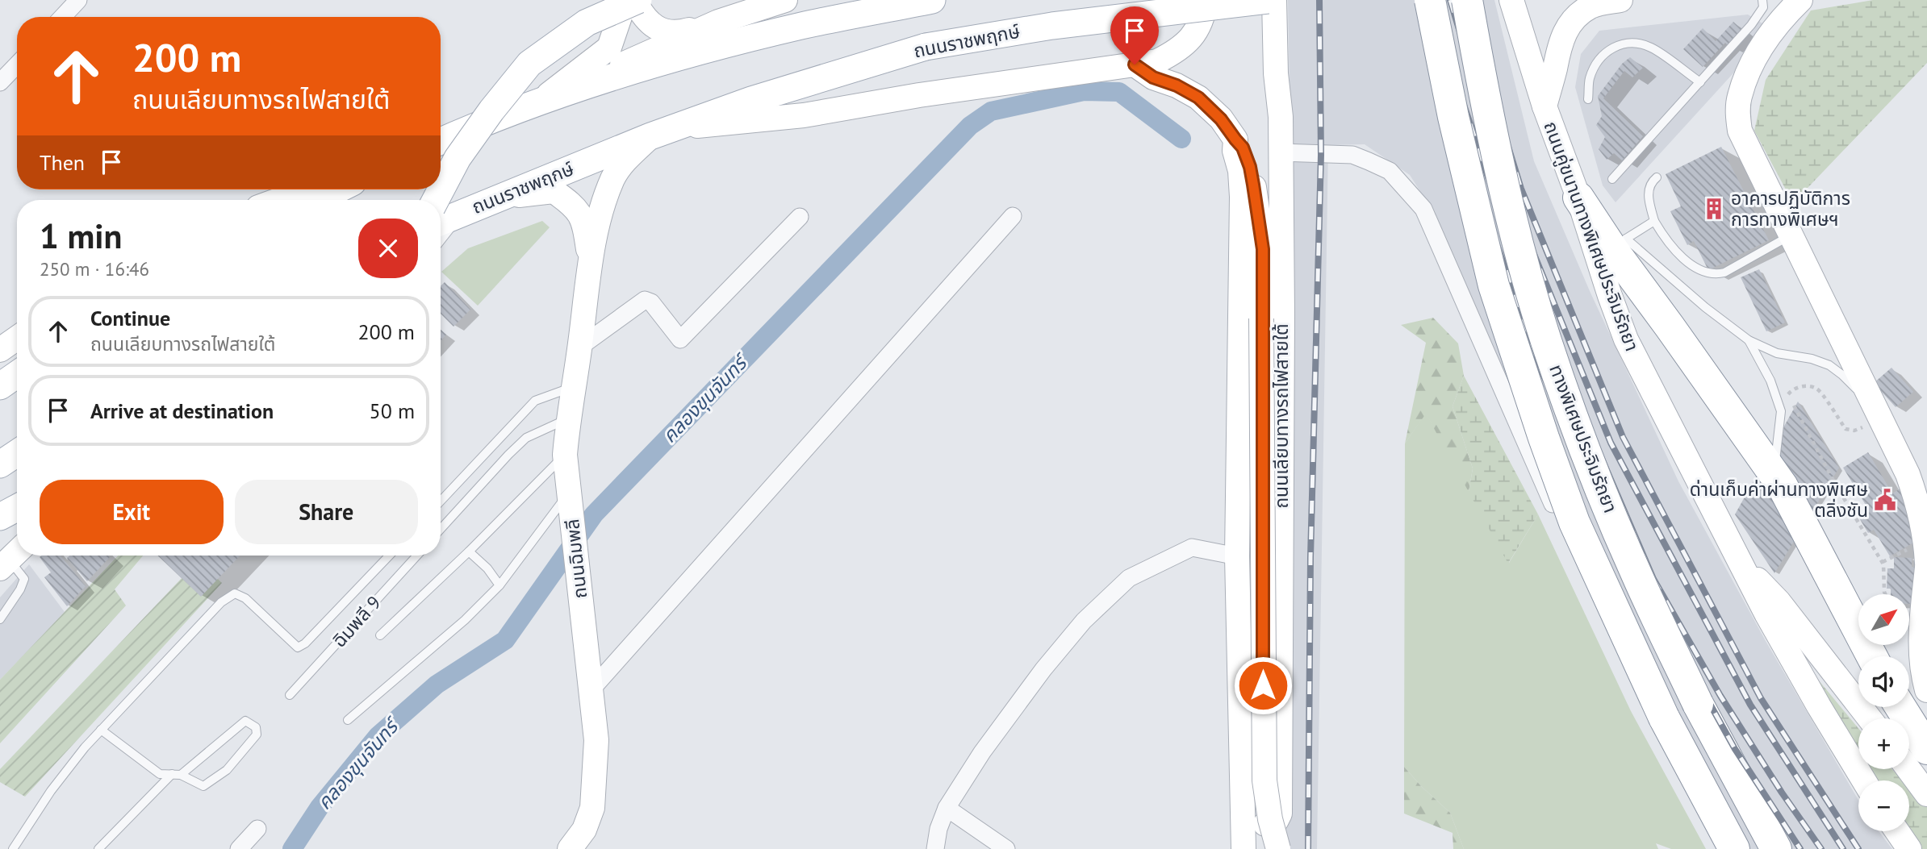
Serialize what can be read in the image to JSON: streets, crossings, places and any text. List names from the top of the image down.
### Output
{
  "streets": {
    "highway": ["ทางพิเศษประจิมรัถยา"],
    "main road": [
      "ถนนราชพฤกษ์",
      "ถนนคู่ขนานทางพิเศษประจิมรัถยา",
      "ถนนเลียบทางรถไฟสายใต้",
      "ถนนฉิมพลี"
    ],
    "lane": ["ฉิมพลี 9"]
  },
  "crossings": [
    ["ถนนราชพฤกษ์", "ถนนฉิมพลี"]
  ],
  "water": ["คลองขุนจันทร์"],
  "places": {
    "building": ["อาคารปฏิบัติการ การทางพิเศษฯ"],
    "public building": ["ด่านเก็บค่าผ่านทางพิเศษ ตลิ่งชัน"]
  },
  "north": "top right",
  "page": {
    "turn": ["200 m", "ถนนเลียบทางรถไฟสายใต้"],
    "then": "Then",
    "heading": ["1 min", "250 m · 16:46"],
    "list": [
      {
        "name": "Continue",
        "note": "ถนนเลียบทางรถไฟสายใต้",
        "value": "200 m"
      },
      {
        "name": "Arrive at destination",
        "value": "50 m"
      }
    ],
    "buttons": ["Exit", "Share"],
    "map_buttons": ["+", "−"]
  }
}
